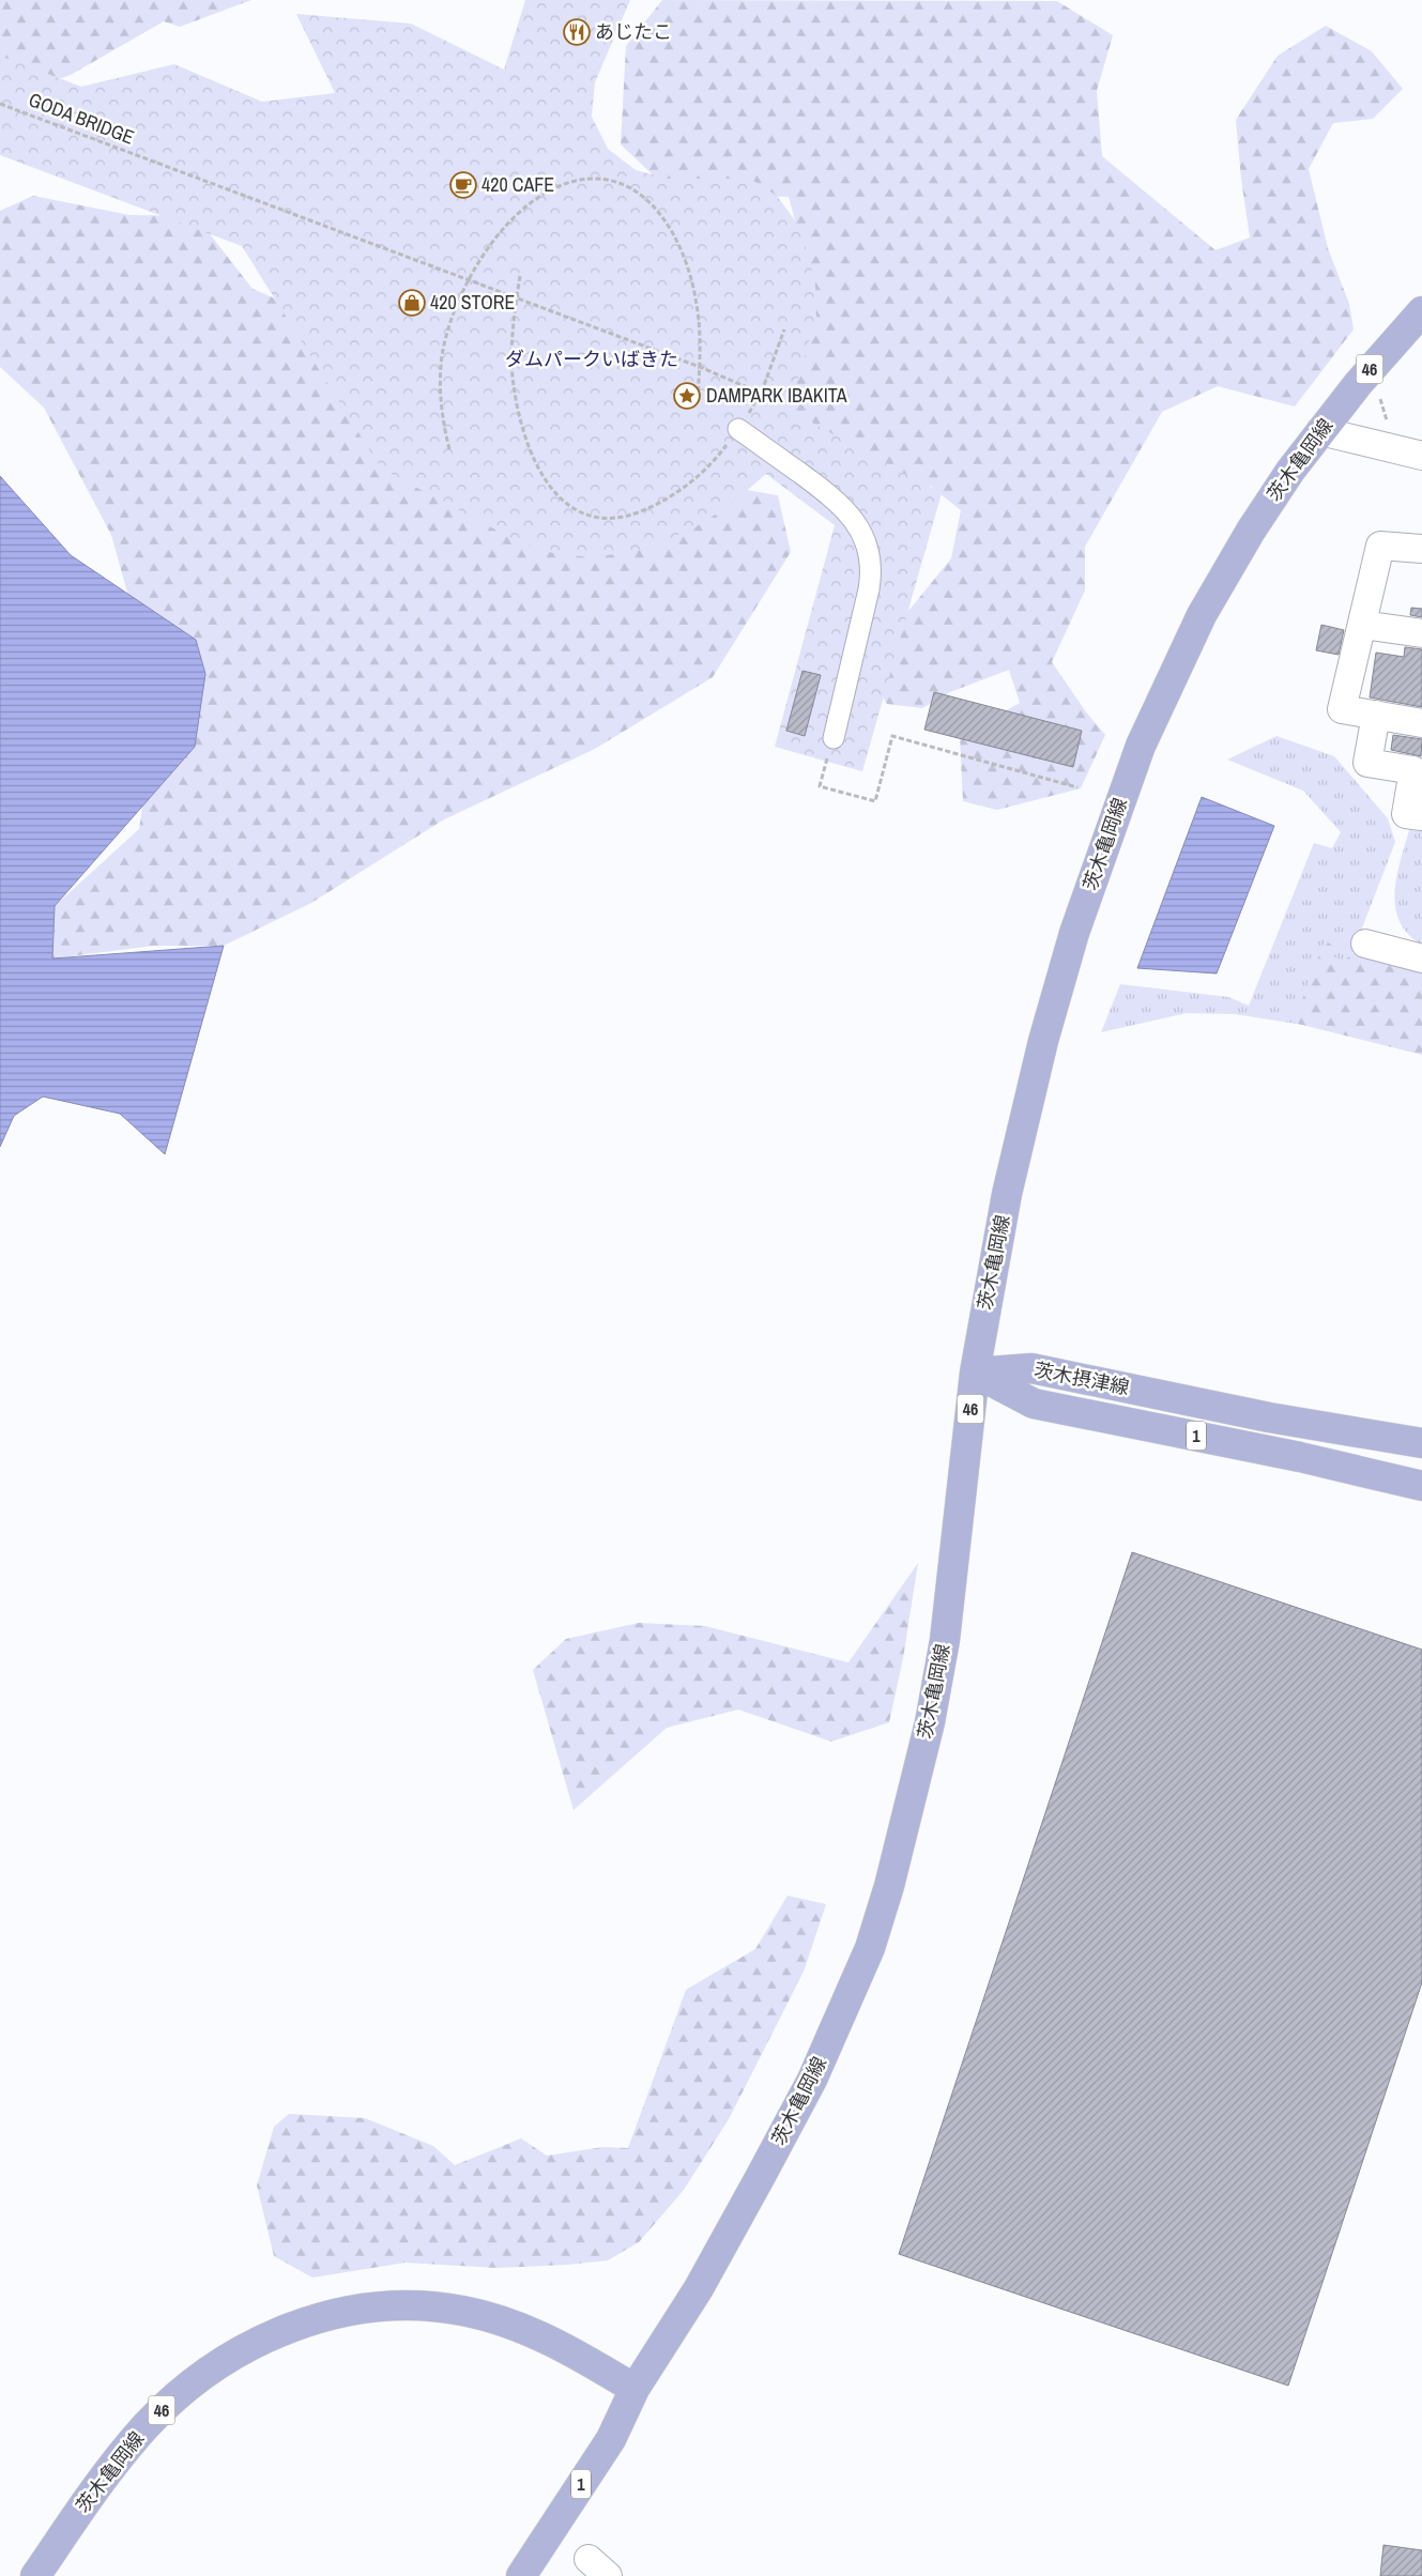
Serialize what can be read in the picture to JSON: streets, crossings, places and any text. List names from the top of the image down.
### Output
{
  "streets": {
    "main road": [
      "46",
      "茨木亀岡線",
      "茨木摂津線",
      "1"
    ],
    "path": ["GODA BRIDGE"]
  },
  "crossings": [
    ["茨木亀岡線", "茨木摂津線"],
    ["茨木亀岡線", "1"]
  ],
  "parks": ["ダムパークいばきた"],
  "places": {
    "restaurant": ["あじたこ"],
    "cafe": ["420 CAFE"],
    "shop": ["420 STORE"],
    "place": ["DAMPARK IBAKITA"]
  }
}
